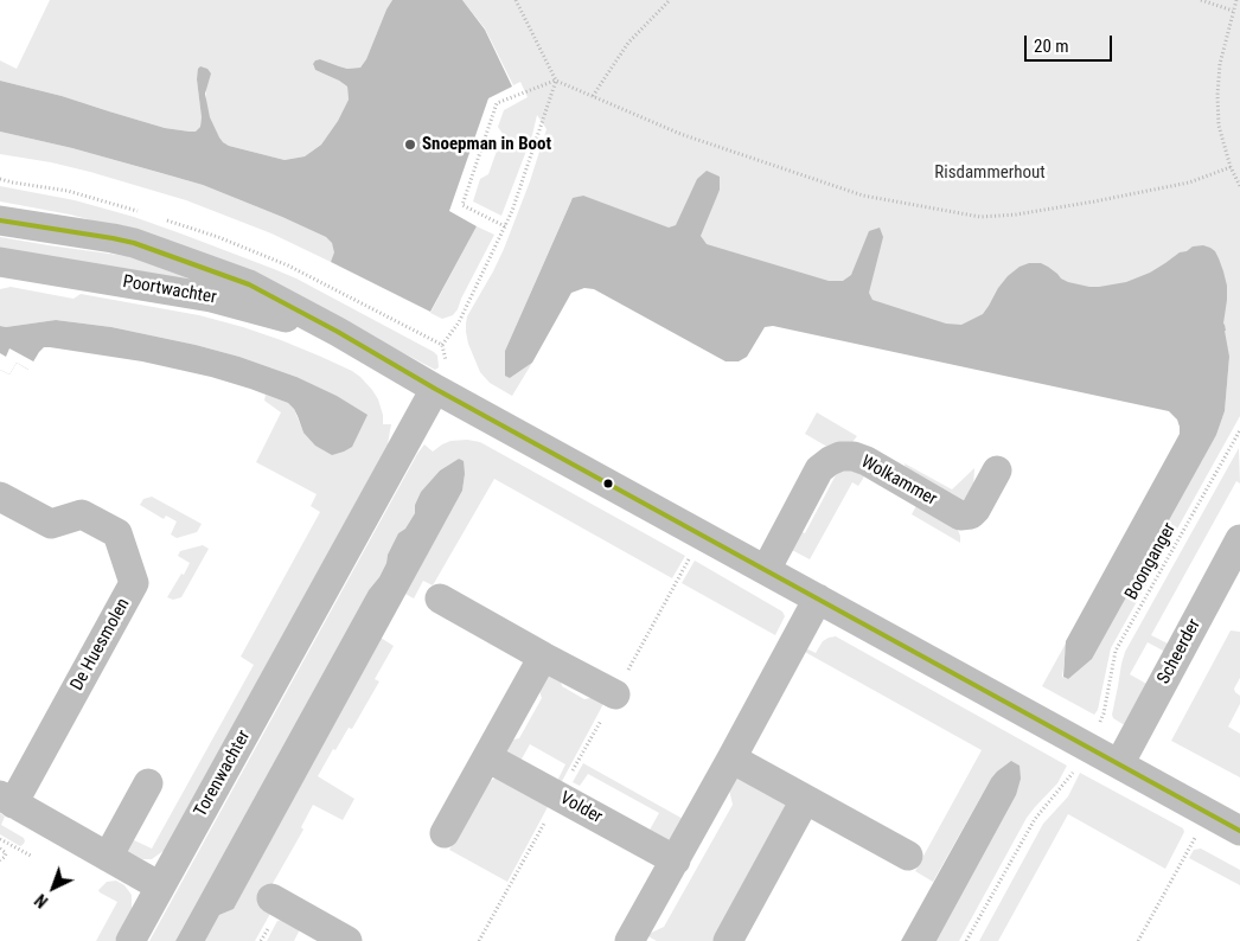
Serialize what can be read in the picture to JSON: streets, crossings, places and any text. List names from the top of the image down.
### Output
{
  "streets": {
    "street": [
      "Poortwachter",
      "Wolkammer",
      "De Huesmolen",
      "Scheerder",
      "Torenwachter",
      "Volder"
    ],
    "path": ["Boonganger"]
  },
  "crossings": [
    ["Poortwachter", "Wolkammer"],
    ["Poortwachter", "Scheerder"],
    ["Poortwachter", "Torenwachter"],
    ["De Huesmolen", "Torenwachter"]
  ],
  "parks": ["Risdammerhout"],
  "places": ["Snoepman in Boot"],
  "scale_bar": "20 m",
  "north": "bottom left"
}
